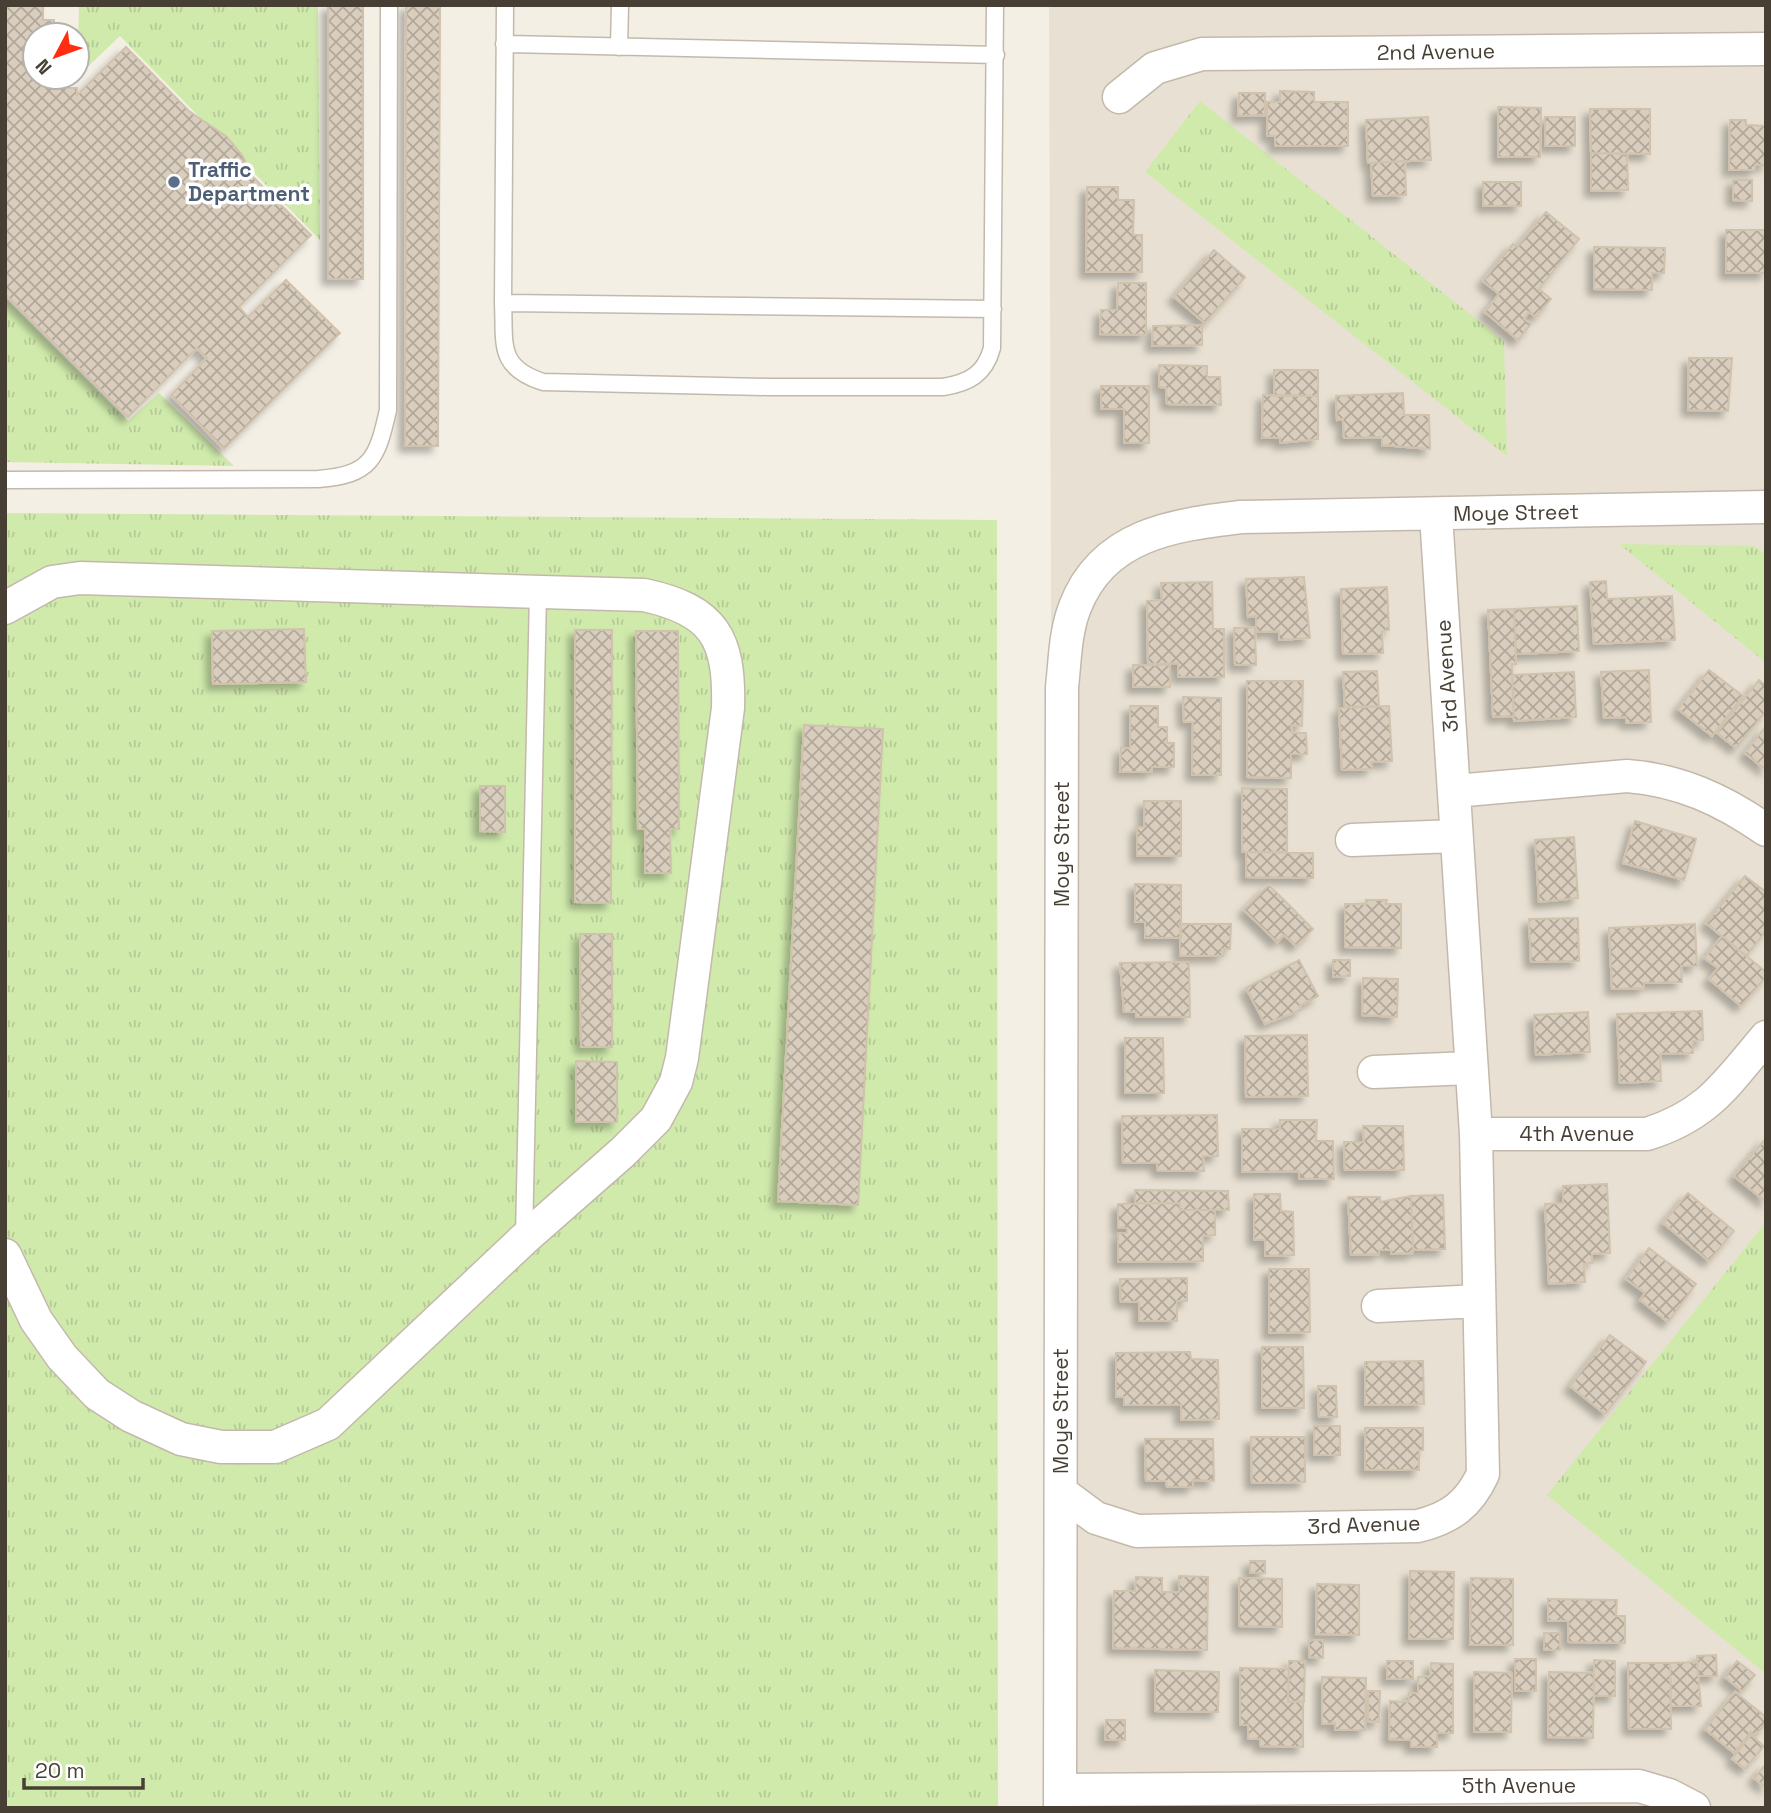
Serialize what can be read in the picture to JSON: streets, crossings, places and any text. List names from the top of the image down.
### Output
{
  "streets": {
    "street": [
      "2nd Avenue",
      "Moye Street",
      "3rd Avenue",
      "4th Avenue",
      "5th Avenue"
    ]
  },
  "crossings": [
    ["Moye Street", "3rd Avenue"],
    ["Moye Street", "5th Avenue"],
    ["3rd Avenue", "4th Avenue"]
  ],
  "places": ["Traffic Department"],
  "scale_bar": "20 m",
  "north": "bottom left"
}
